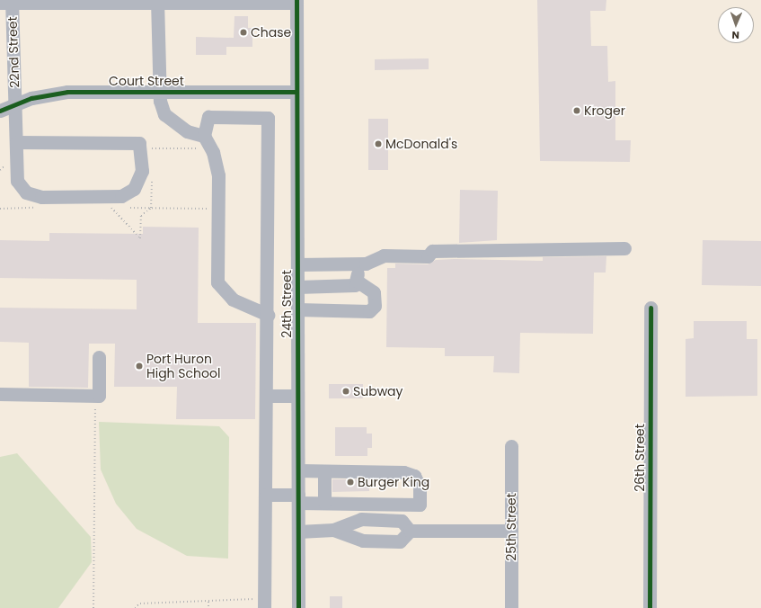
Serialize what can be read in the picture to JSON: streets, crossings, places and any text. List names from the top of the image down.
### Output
{
  "streets": {
    "street": [
      "22nd Street",
      "Court Street",
      "24th Street",
      "26th Street",
      "25th Street"
    ]
  },
  "crossings": [
    ["22nd Street", "Court Street"],
    ["Court Street", "24th Street"]
  ],
  "places": [
    "Chase",
    "Kroger",
    "McDonald's",
    "Port Huron High School",
    "Subway",
    "Burger King"
  ],
  "north": "bottom"
}
